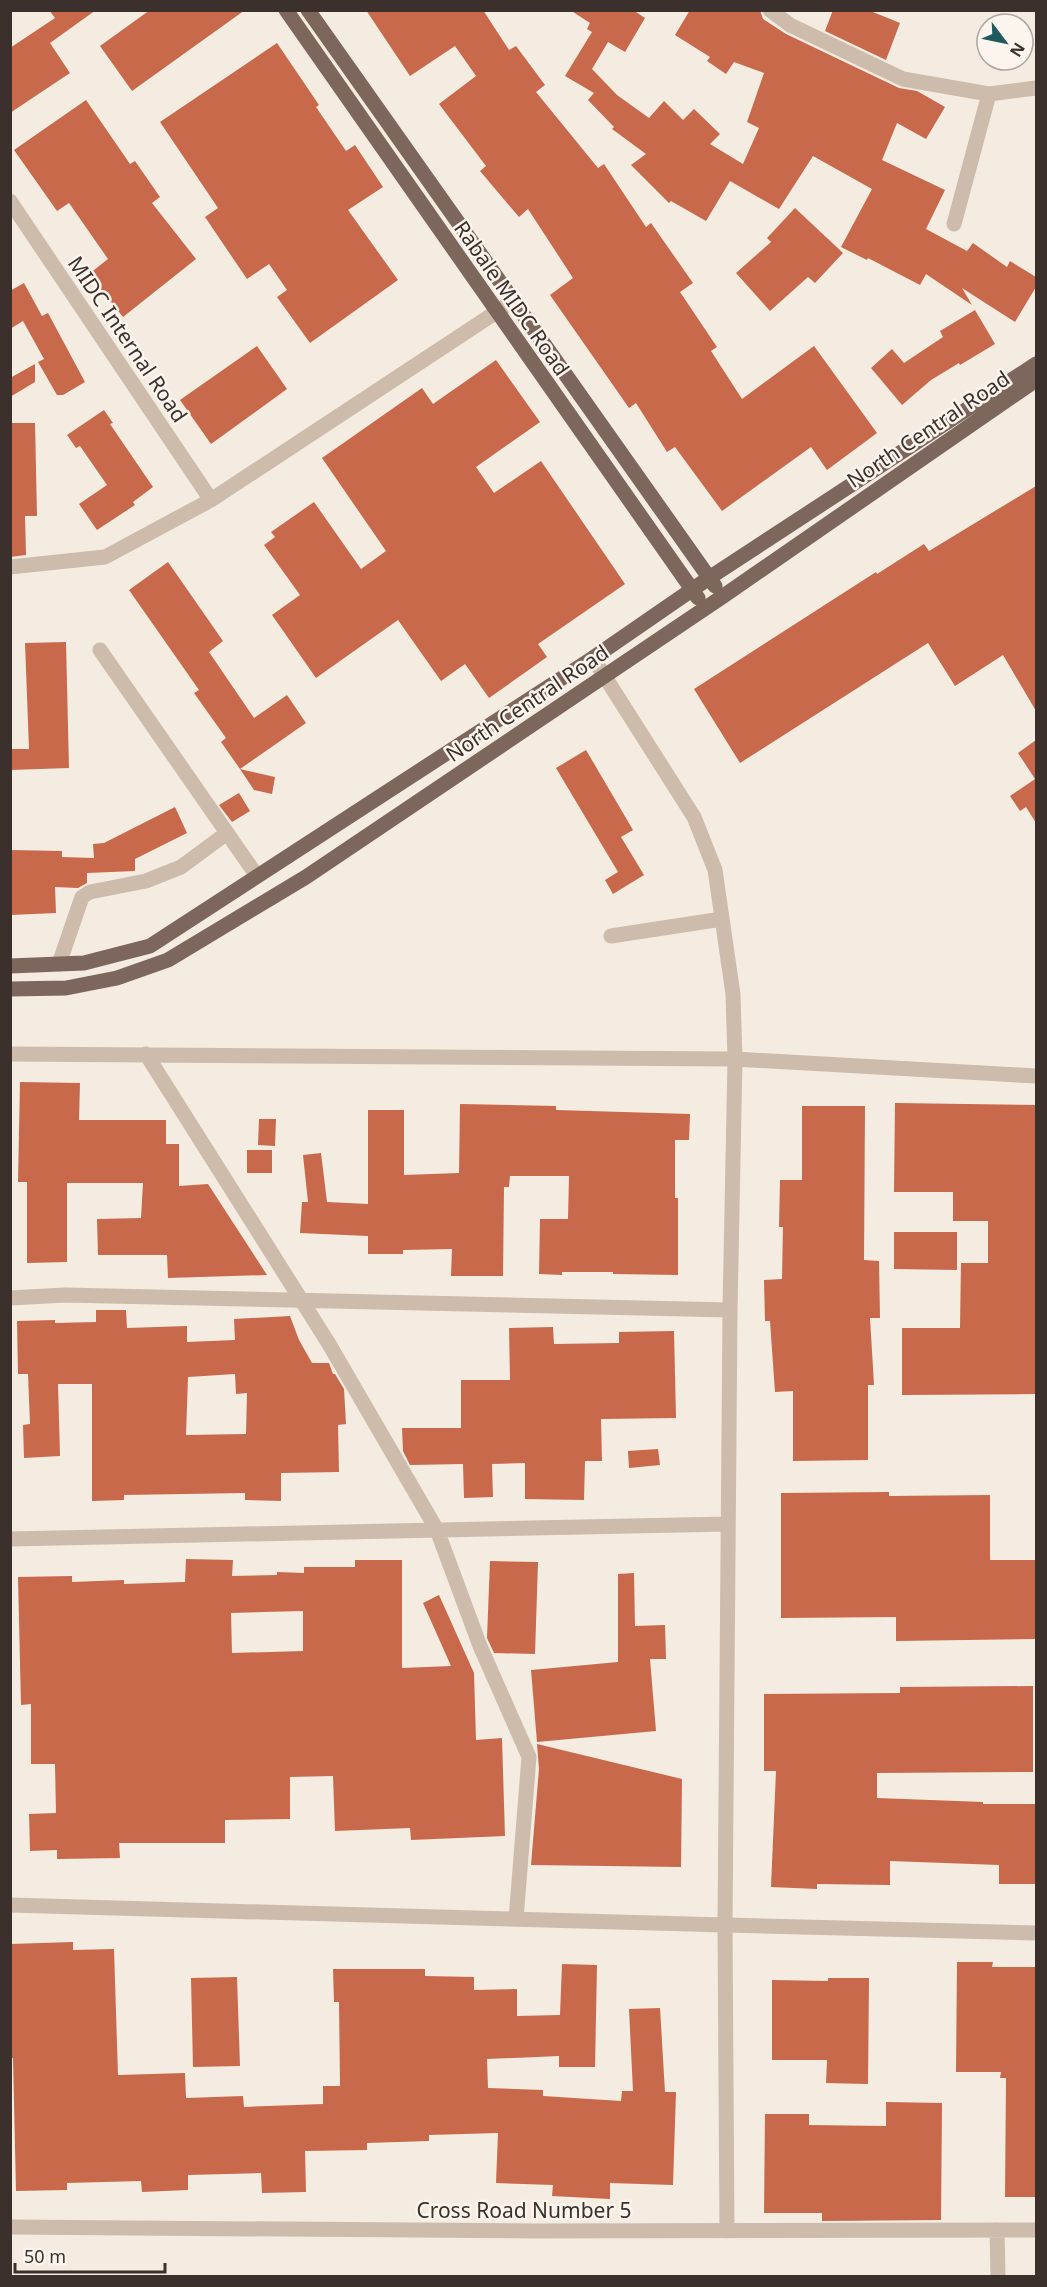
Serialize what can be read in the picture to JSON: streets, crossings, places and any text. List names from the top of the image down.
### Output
{
  "streets": {
    "main road": ["Rabale MIDC Road", "North Central Road"],
    "street": ["MIDC Internal Road", "Cross Road Number 5"]
  },
  "crossings": [
    ["Rabale MIDC Road", "North Central Road"]
  ],
  "scale_bar": "50 m",
  "north": "bottom right"
}
